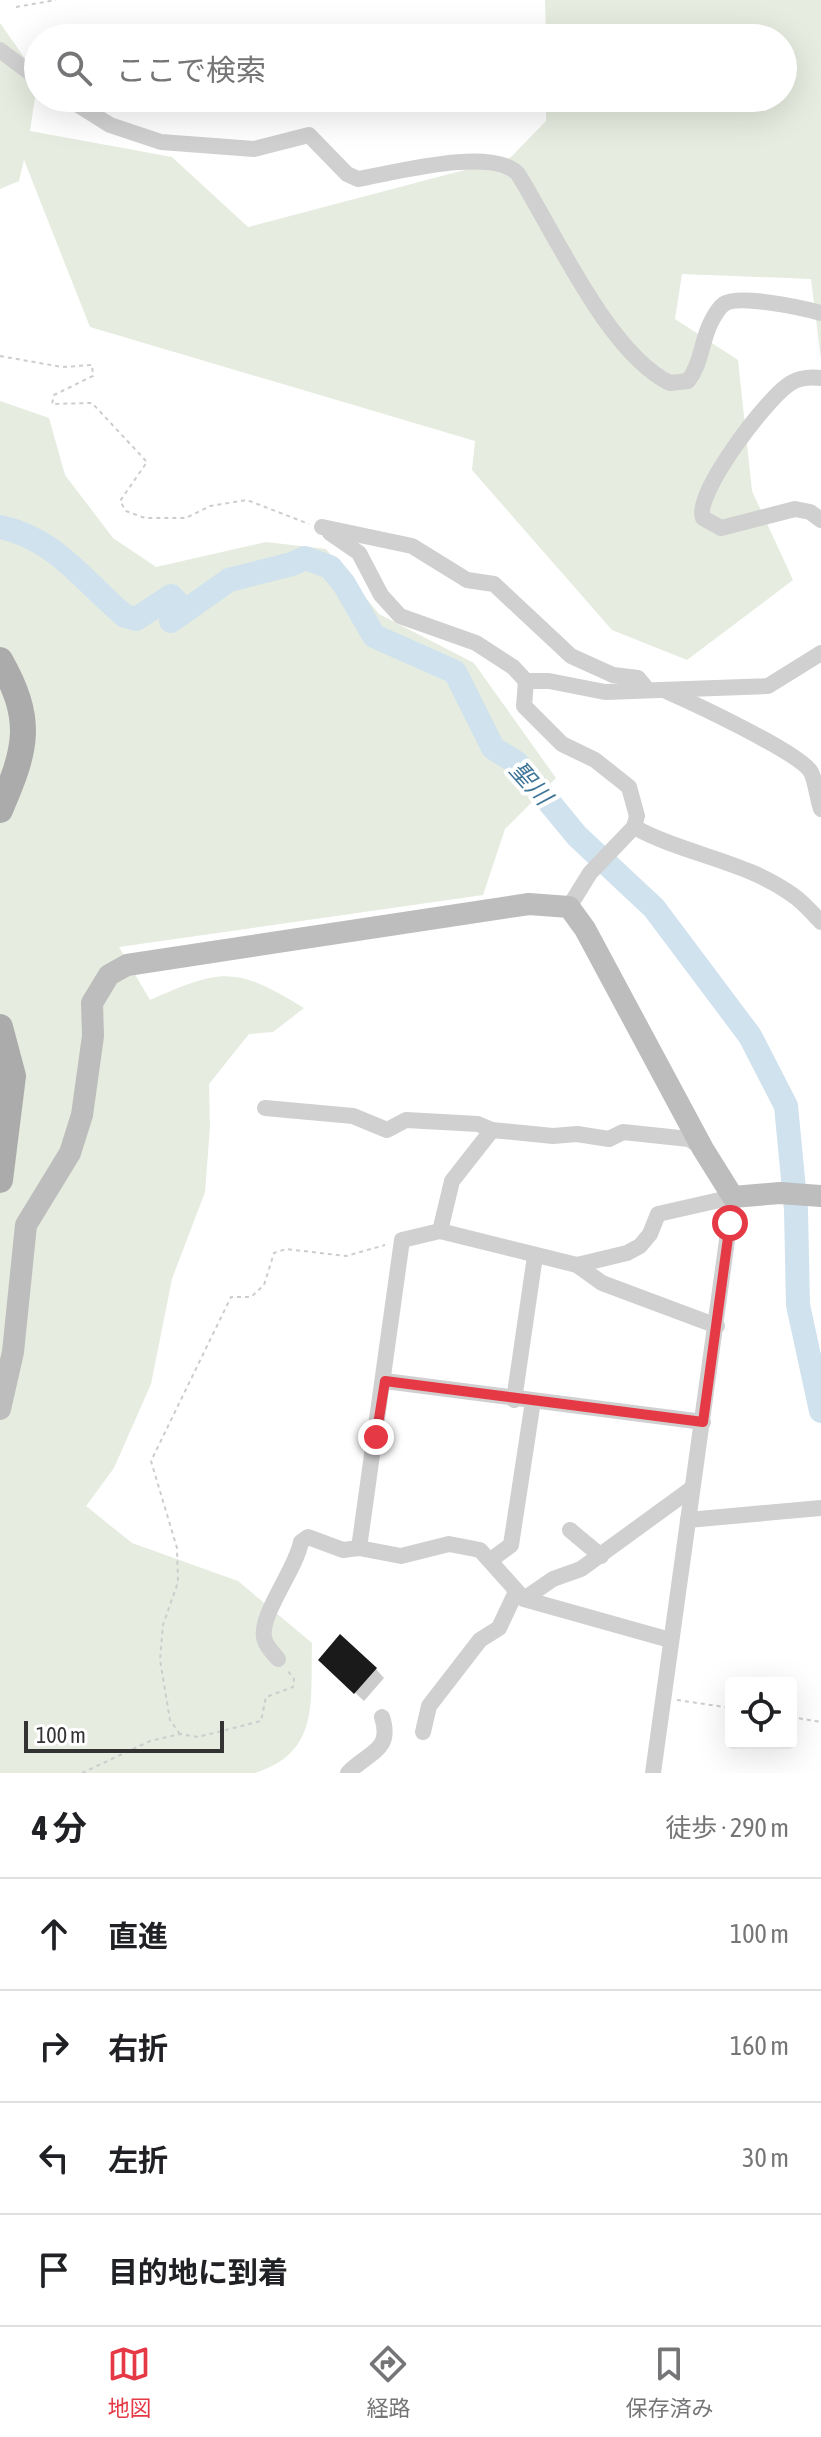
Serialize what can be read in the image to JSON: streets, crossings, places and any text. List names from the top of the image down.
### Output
{
  "water": ["聖川"],
  "scale_bar": "100 m",
  "page": {
    "search": "ここで検索",
    "scale": "100 m",
    "heading": ["4 分", "徒歩 · 290 m"],
    "list": [
      ["直進", "100 m"],
      ["右折", "160 m"],
      ["左折", "30 m"],
      "目的地に到着"
    ],
    "nav": ["地図", "経路", "保存済み"]
  }
}
